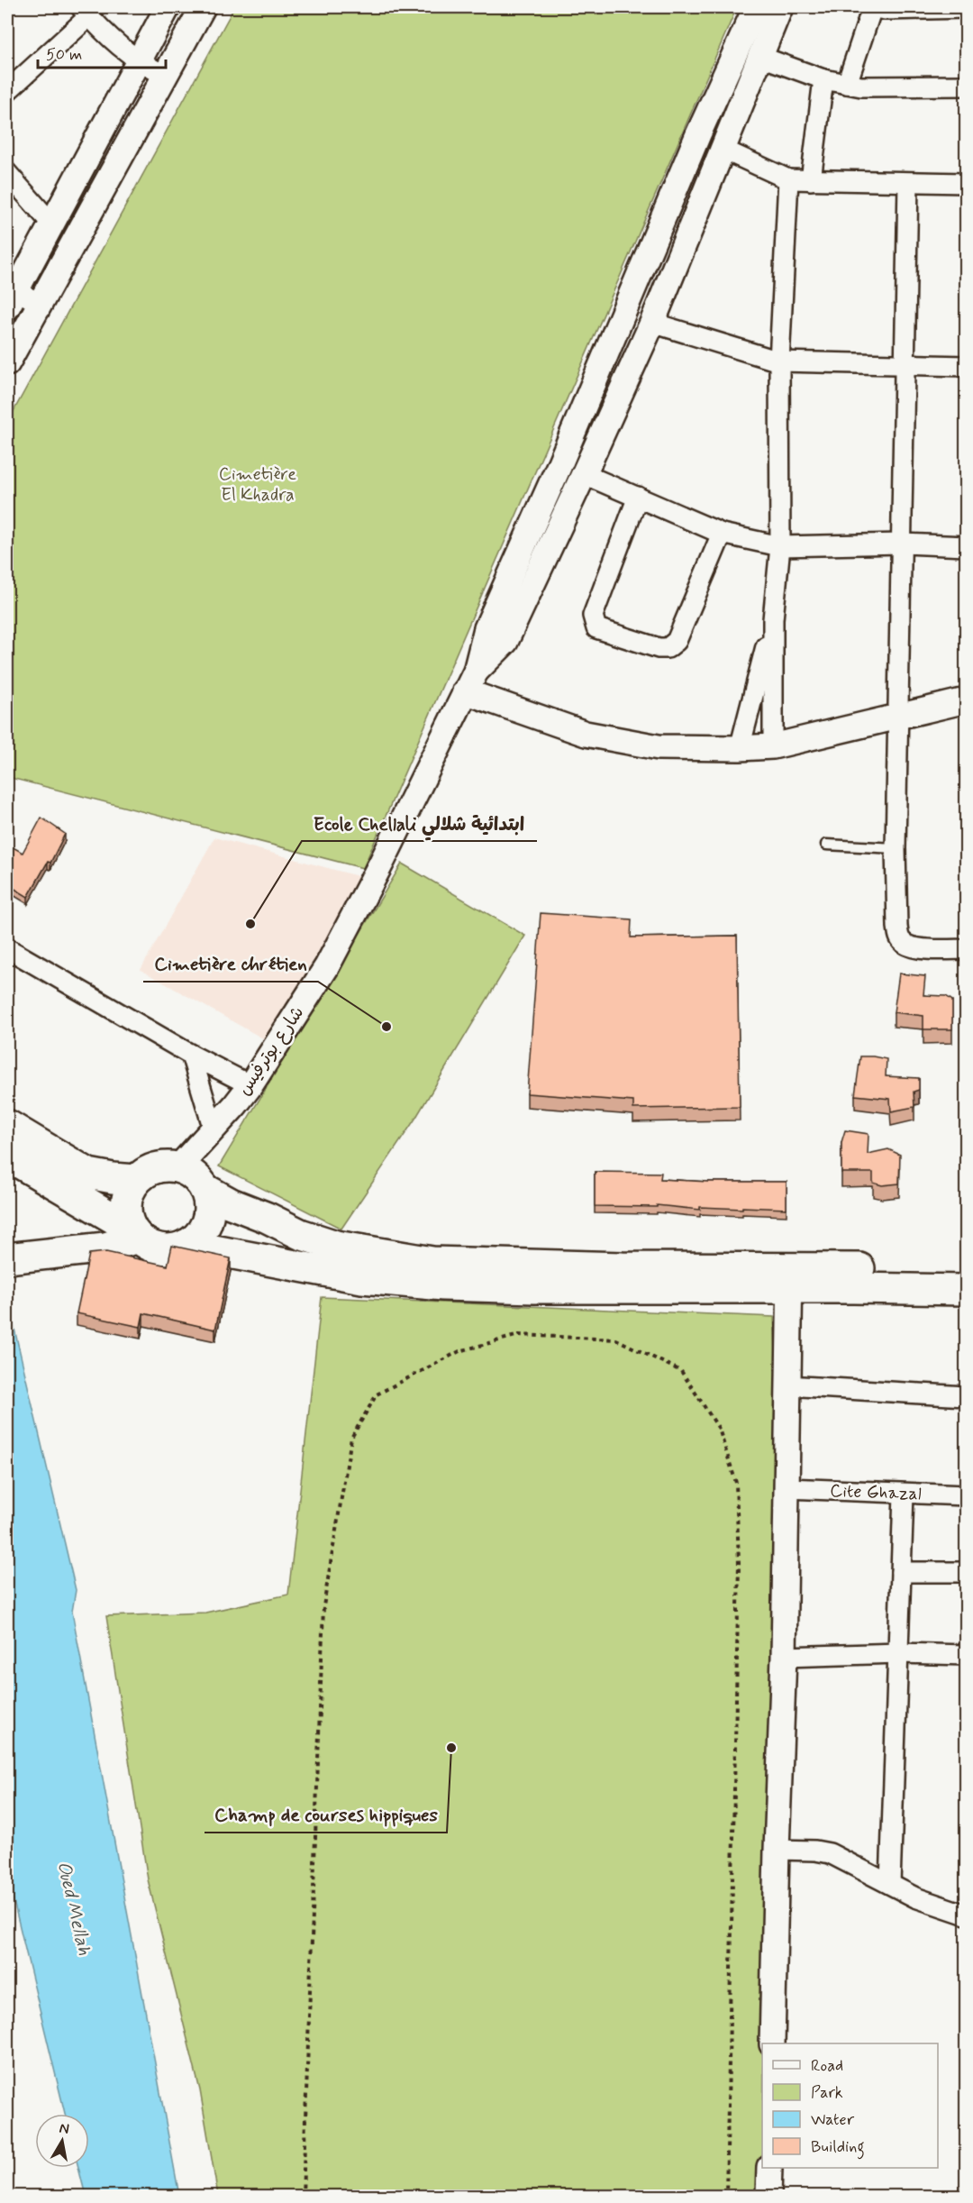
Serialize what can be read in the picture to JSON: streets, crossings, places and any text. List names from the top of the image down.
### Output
{
  "streets": {
    "street": ["شارع بوترفيس", "Cite Ghazal"]
  },
  "water": ["Oued Mellah"],
  "parks": ["Cimetière El Khadra"],
  "places": ["Ecole Chellali ابتدائية شلالي", "Cimetière chrétien", "Champ de courses hippiques"],
  "legend": [
    "Road",
    "Park",
    "Water",
    "Building"
  ],
  "scale_bar": "50 m",
  "north": "top"
}
